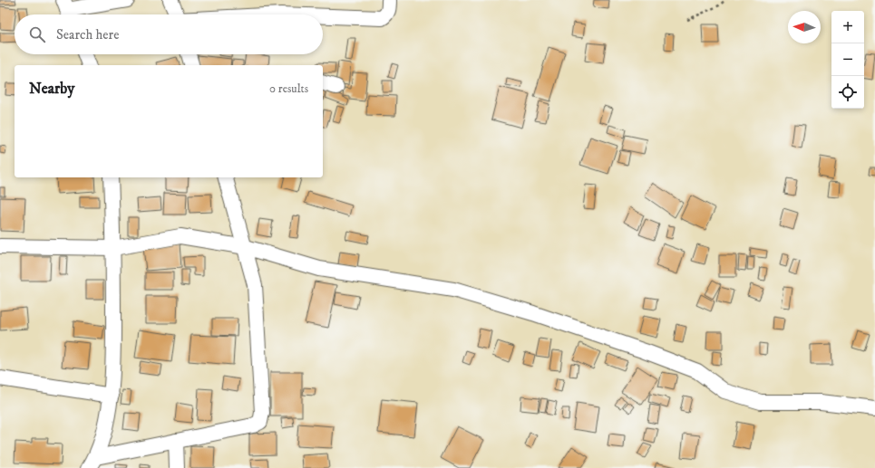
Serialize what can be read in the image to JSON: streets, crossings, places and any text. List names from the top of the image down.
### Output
{
  "north": "left",
  "page": {
    "map_buttons": ["+", "−"],
    "search": "Search here",
    "heading": ["Nearby", "0 results"]
  }
}
